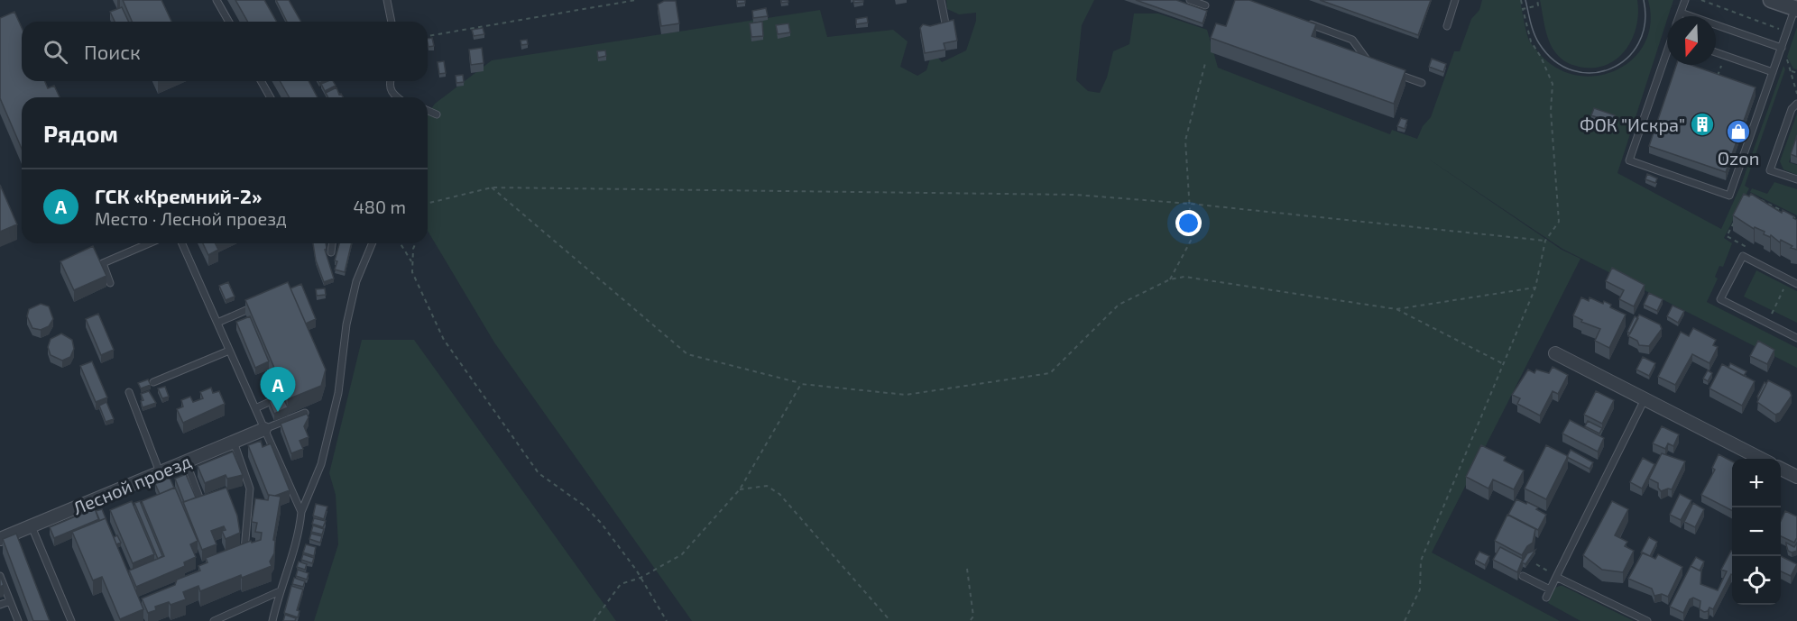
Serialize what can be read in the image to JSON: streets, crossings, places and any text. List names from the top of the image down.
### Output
{
  "streets": {
    "street": ["Лесной проезд"]
  },
  "places": {
    "building": ["ФОК \"Искра\""],
    "shop": ["Ozon"]
  },
  "north": "bottom",
  "page": {
    "search": "Поиск",
    "heading": "Рядом",
    "list": [
      {
        "mark": "A",
        "name": "ГСК «Кремний-2»",
        "note": "Место · Лесной проезд",
        "value": "480 m"
      }
    ],
    "pins": "A",
    "map_buttons": ["+", "−"]
  }
}
